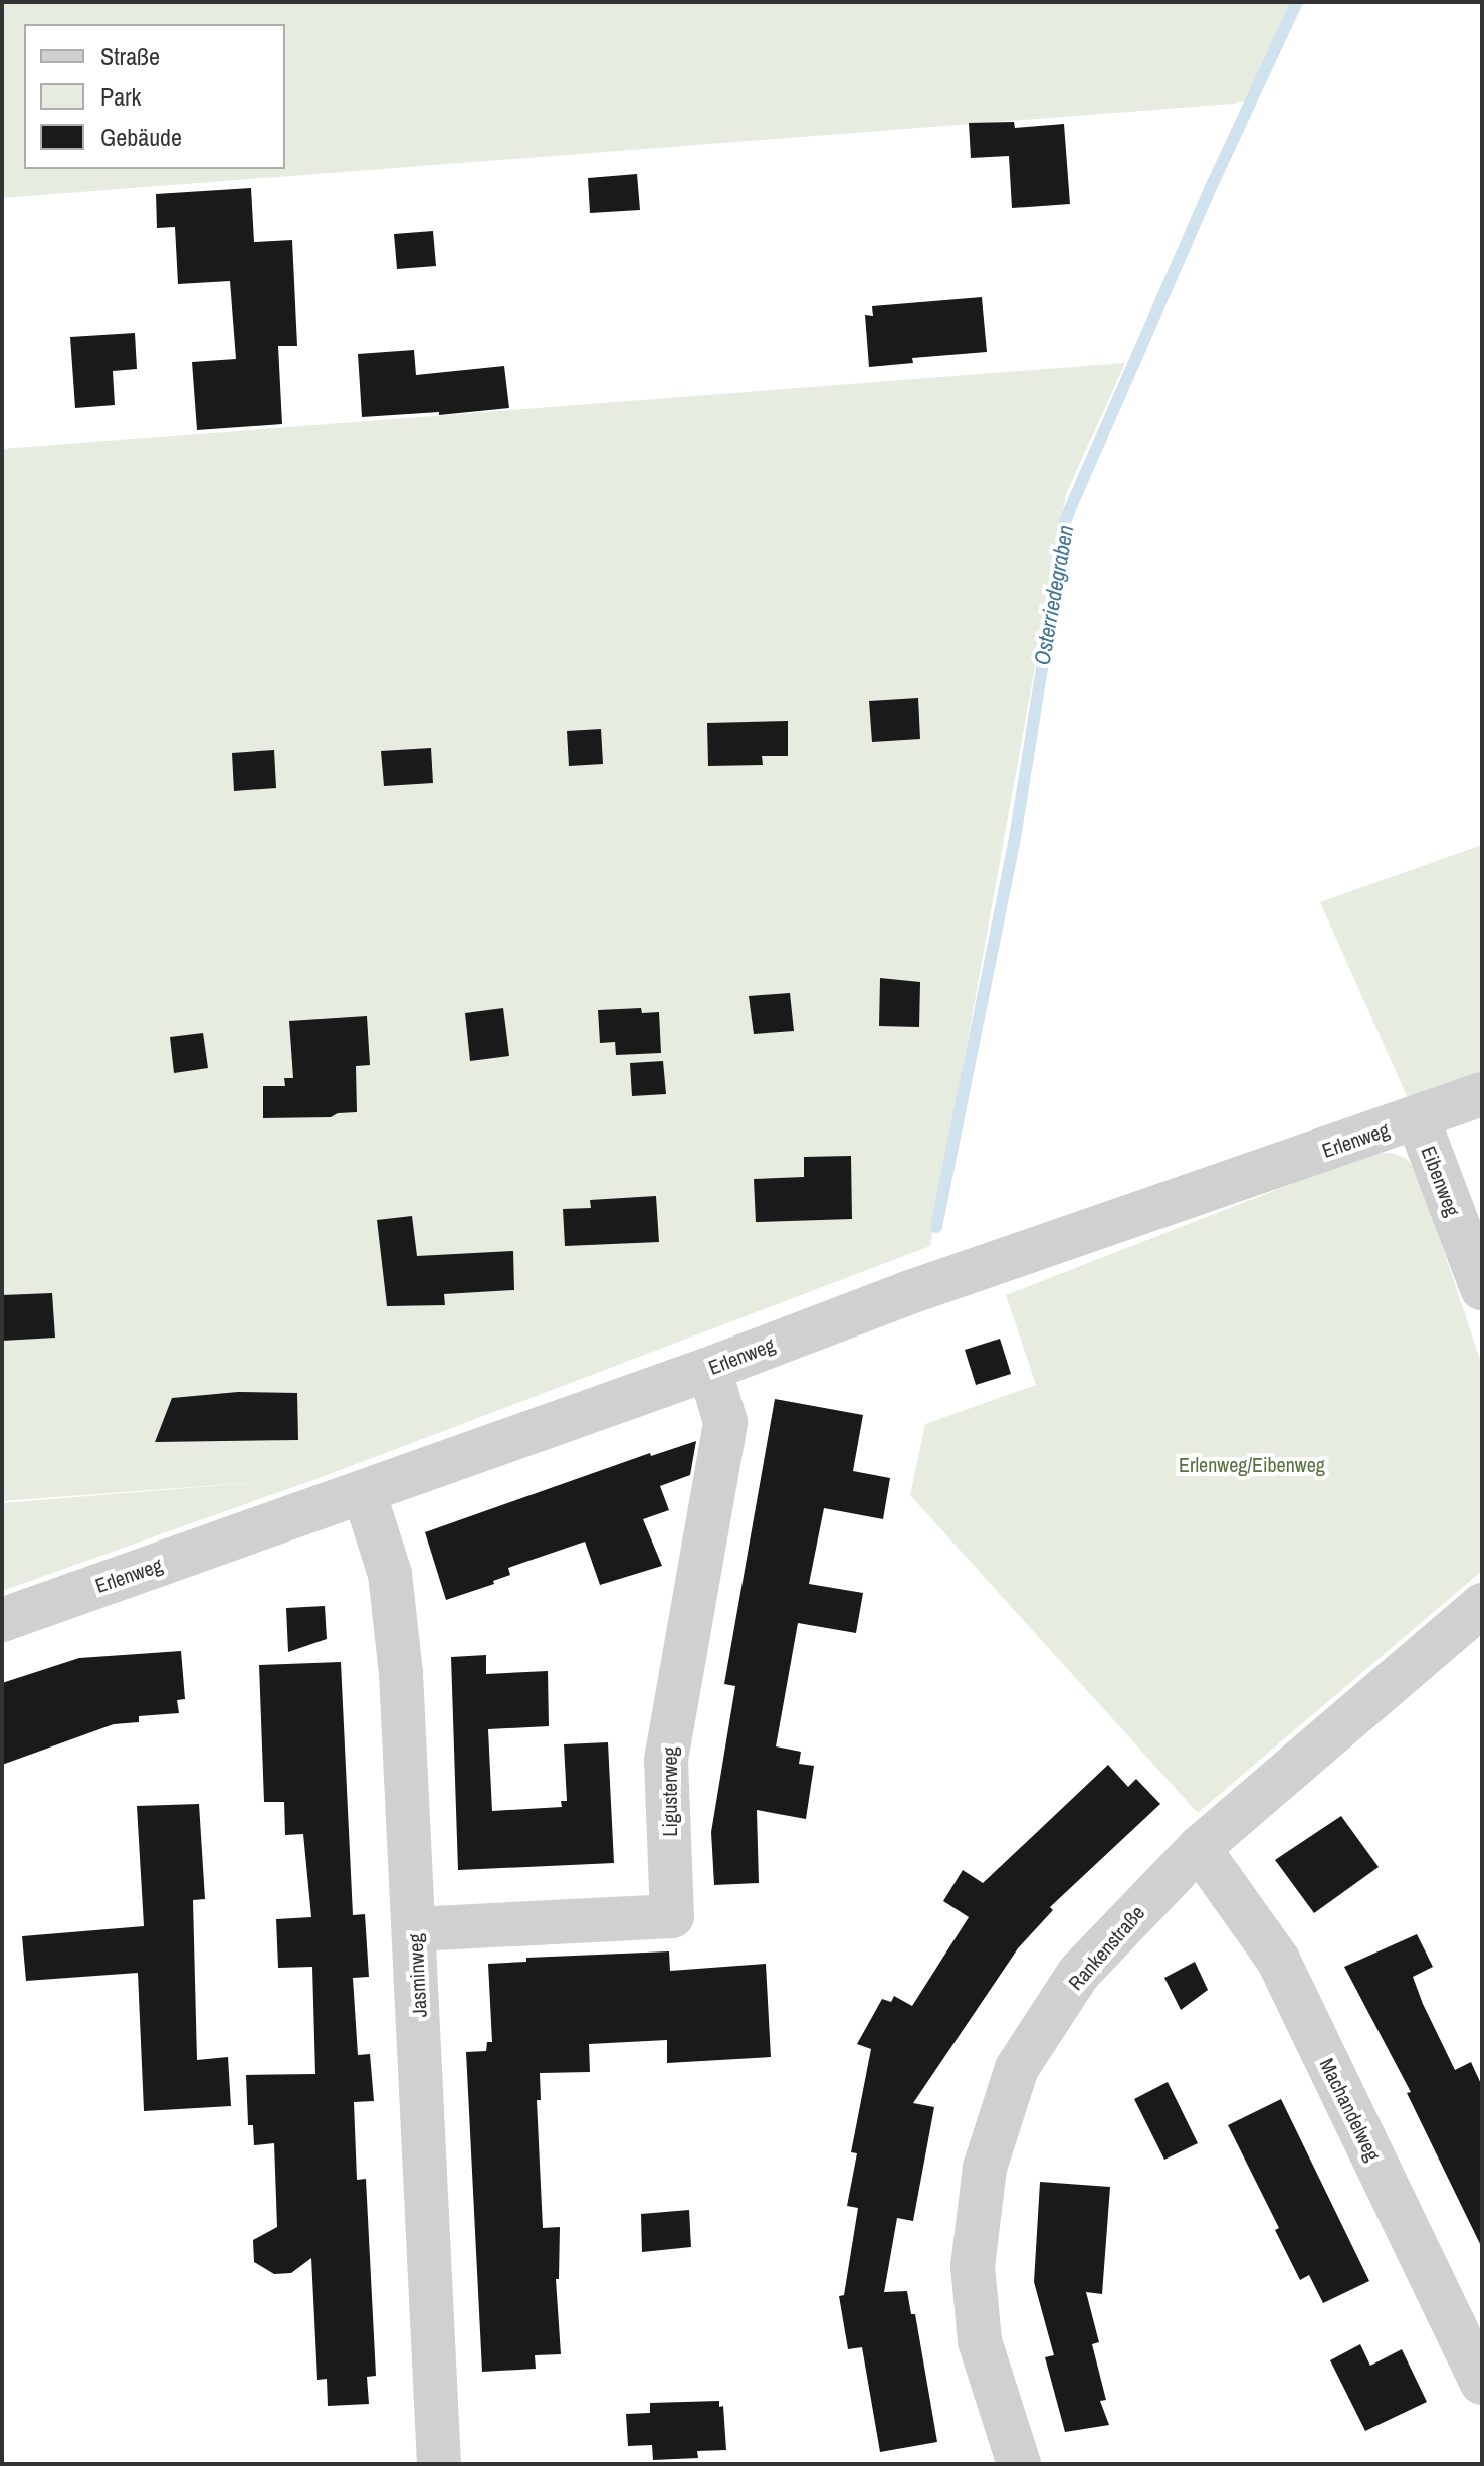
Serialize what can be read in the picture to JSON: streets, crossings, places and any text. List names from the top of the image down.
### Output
{
  "streets": {
    "street": [
      "Erlenweg",
      "Eibenweg",
      "Ligusterweg",
      "Rankenstraße",
      "Jasminweg",
      "Machandelweg"
    ]
  },
  "crossings": [
    ["Erlenweg", "Eibenweg"],
    ["Erlenweg", "Ligusterweg"],
    ["Erlenweg", "Jasminweg"],
    ["Ligusterweg", "Jasminweg"],
    ["Rankenstraße", "Machandelweg"]
  ],
  "water": ["Osterriedegraben"],
  "parks": ["Erlenweg/Eibenweg"],
  "legend": ["Straße", "Park", "Gebäude"]
}
